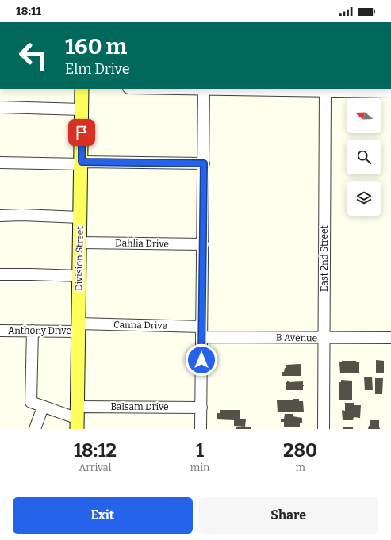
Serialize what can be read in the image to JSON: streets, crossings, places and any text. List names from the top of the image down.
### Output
{
  "streets": {
    "main road": ["Division Street"],
    "street": [
      "Dahlia Drive",
      "East 2nd Street",
      "Canna Drive",
      "Anthony Drive",
      "B Avenue",
      "Balsam Drive"
    ]
  },
  "crossings": [
    ["Dahlia Drive", "Division Street"],
    ["Division Street", "Canna Drive"],
    ["Division Street", "Anthony Drive"],
    ["Division Street", "Balsam Drive"],
    ["East 2nd Street", "B Avenue"],
    ["Canna Drive", "Anthony Drive"],
    ["Canna Drive", "B Avenue"],
    ["Anthony Drive", "Balsam Drive"]
  ],
  "north": "left",
  "page": {
    "status": "18:11",
    "turn": ["160 m", "Elm Drive"],
    "eta": [
      "18:12",
      "Arrival",
      "1",
      "min",
      "280",
      "m"
    ],
    "buttons": ["Exit", "Share"]
  }
}
